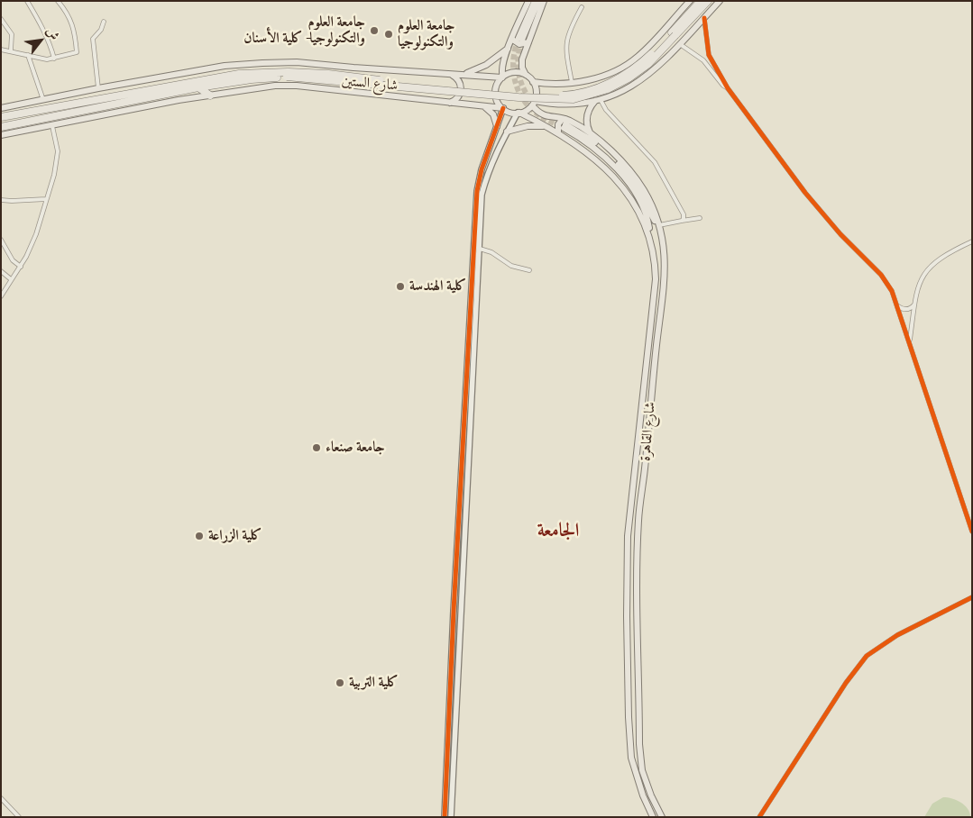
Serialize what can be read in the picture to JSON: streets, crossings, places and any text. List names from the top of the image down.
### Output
{
  "streets": {
    "highway": ["شارع الستين"],
    "main road": ["شارع القاهرة"]
  },
  "crossings": [
    ["شارع الستين", "شارع القاهرة"]
  ],
  "districts": ["الجامعة"],
  "places": [
    "جامعة العلوم والتكنولوجيا- كلية الأسنان",
    "جامعة العلوم والتكنولوجيا",
    "كلية الهندسة",
    "جامعة صنعاء",
    "كلية الزراعة",
    "كلية التربية"
  ],
  "north": "top right"
}
